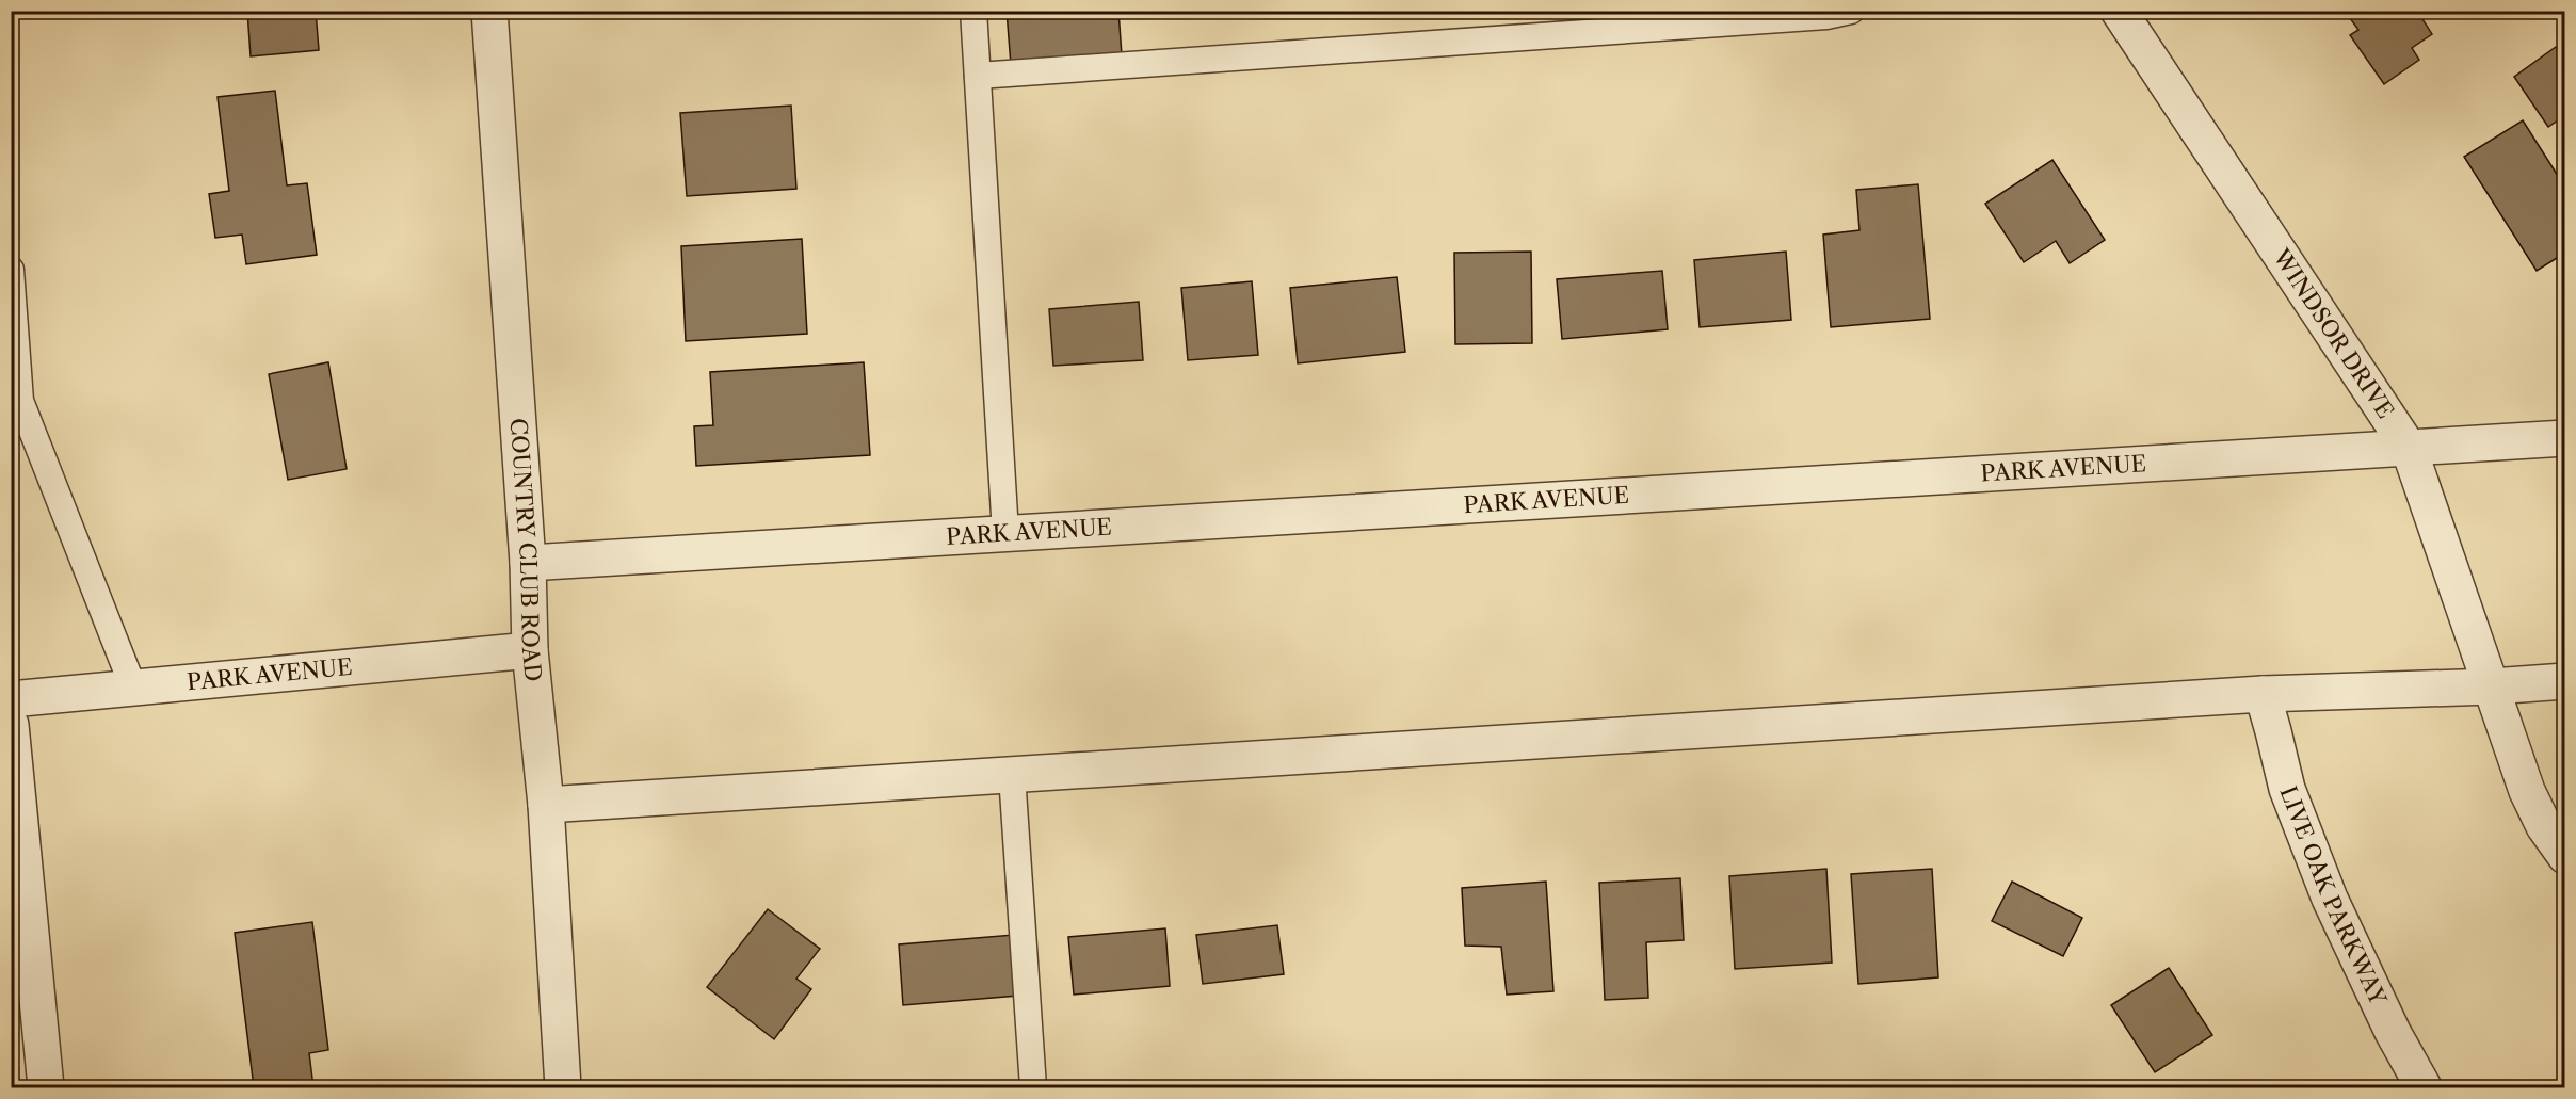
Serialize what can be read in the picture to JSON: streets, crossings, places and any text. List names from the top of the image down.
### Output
{
  "streets": {
    "street": [
      "WINDSOR DRIVE",
      "PARK AVENUE",
      "COUNTRY CLUB ROAD",
      "LIVE OAK PARKWAY"
    ]
  },
  "crossings": [
    ["WINDSOR DRIVE", "PARK AVENUE"],
    ["PARK AVENUE", "COUNTRY CLUB ROAD"]
  ]
}
